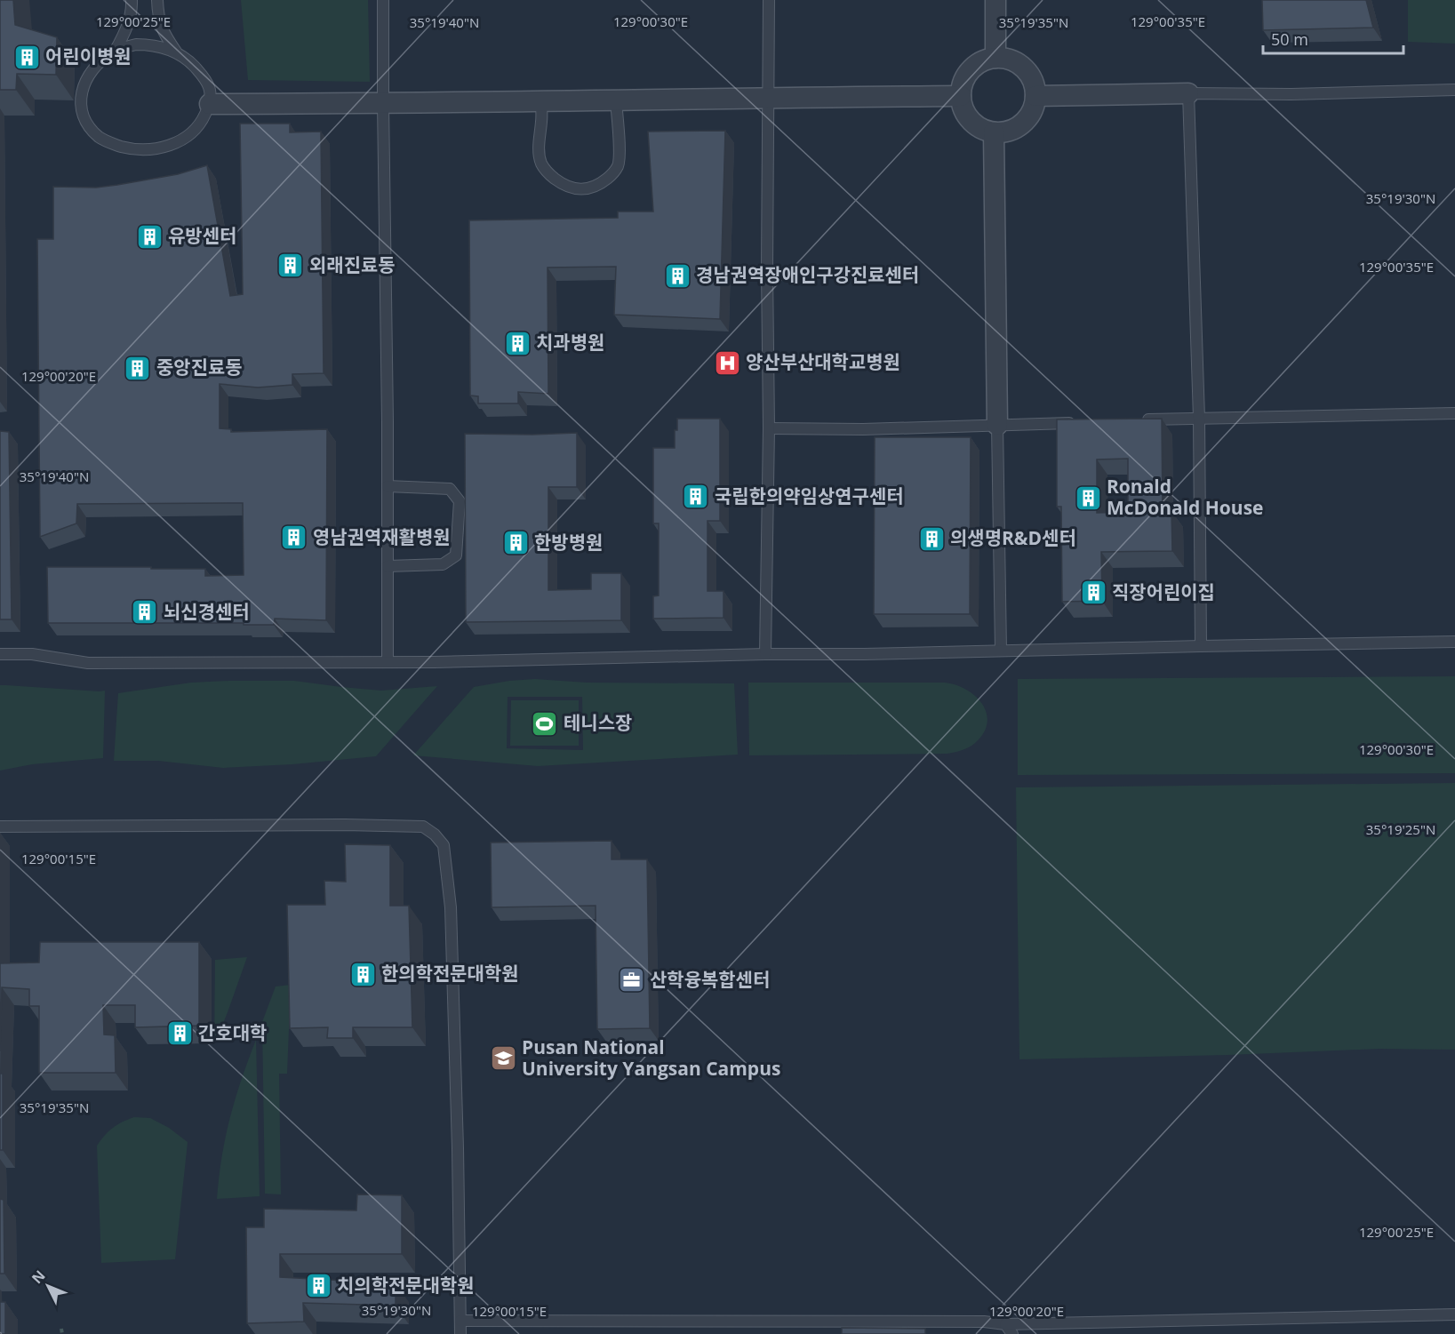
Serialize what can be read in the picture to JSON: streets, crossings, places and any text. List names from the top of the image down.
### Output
{
  "places": {
    "building": [
      "어린이병원",
      "유방센터",
      "외래진료동",
      "경남권역장애인구강진료센터",
      "치과병원",
      "중앙진료동",
      "국립한의약임상연구센터",
      "Ronald McDonald House",
      "영남권역재활병원",
      "의생명R&D센터",
      "한방병원",
      "직장어린이집",
      "뇌신경센터",
      "한의학전문대학원",
      "간호대학",
      "치의학전문대학원"
    ],
    "hospital": ["양산부산대학교병원"],
    "sports": ["테니스장"],
    "office": ["산학융복합센터"],
    "school or university": ["Pusan National University Yangsan Campus"]
  },
  "scale_bar": "50 m",
  "north": "top left",
  "coordinates": [
    "129°00'25\"E",
    "129°00'30\"E",
    "129°00'35\"E",
    "35°19'40\"N",
    "35°19'35\"N",
    "35°19'30\"N",
    "129°00'20\"E",
    "35°19'25\"N",
    "129°00'15\"E"
  ]
}
